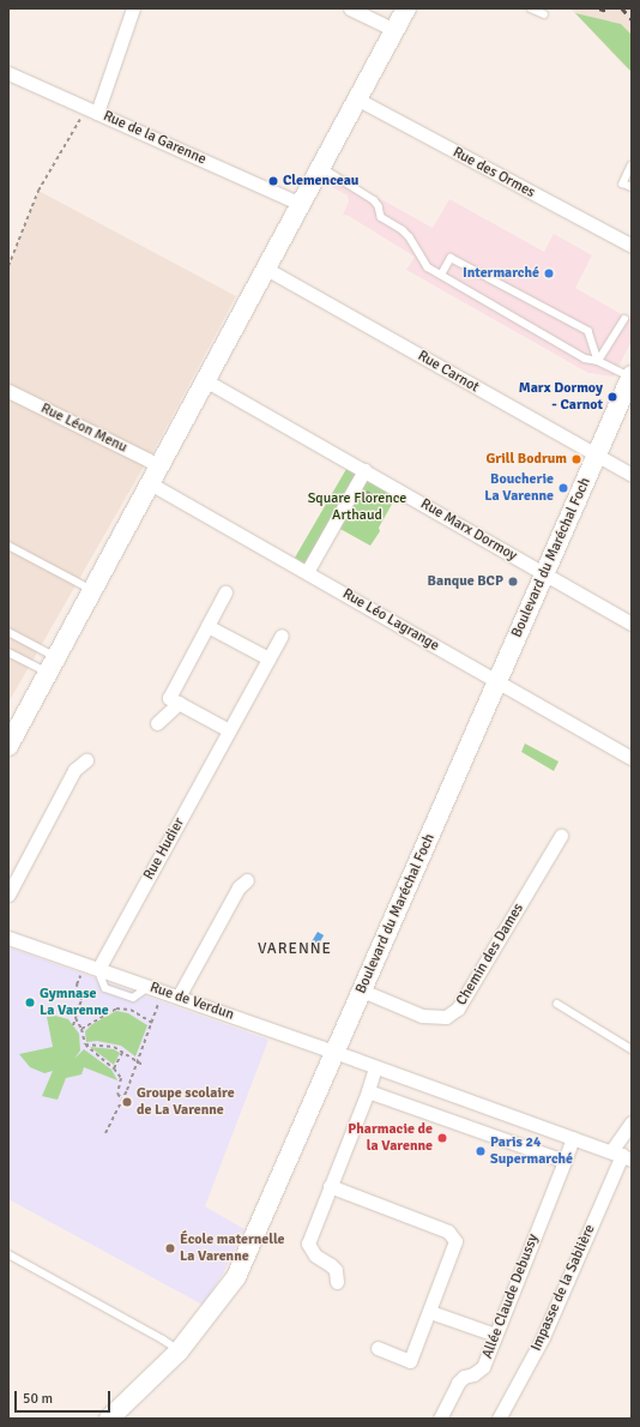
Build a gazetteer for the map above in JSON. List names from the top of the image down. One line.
{"streets":{"main road":["Boulevard du Maréchal Foch"],"street":["Rue de la Garenne","Rue des Ormes","Rue Carnot","Rue Léon Menu","Rue Marx Dormoy","Rue Léo Lagrange","Rue Hudier","Chemin des Dames","Rue de Verdun","Impasse de la Sablière","Allée Claude Debussy"]},"crossings":[["Rue Carnot","Boulevard du Maréchal Foch"],["Rue Léon Menu","Rue Léo Lagrange"],["Rue Marx Dormoy","Boulevard du Maréchal Foch"],["Boulevard du Maréchal Foch","Rue Léo Lagrange"],["Boulevard du Maréchal Foch","Chemin des Dames"],["Boulevard du Maréchal Foch","Rue de Verdun"],["Rue Hudier","Rue de Verdun"],["Rue de Verdun","Impasse de la Sablière"]],"districts":["VARENNE"],"parks":["Square Florence Arthaud"],"places":["Clemenceau","Intermarché","Marx Dormoy - Carnot","Grill Bodrum","Boucherie La Varenne","Banque BCP","Gymnase La Varenne","Groupe scolaire de La Varenne","Pharmacie de la Varenne","Paris 24 Supermarché","École maternelle La Varenne"],"scale_bar":"50 m"}
